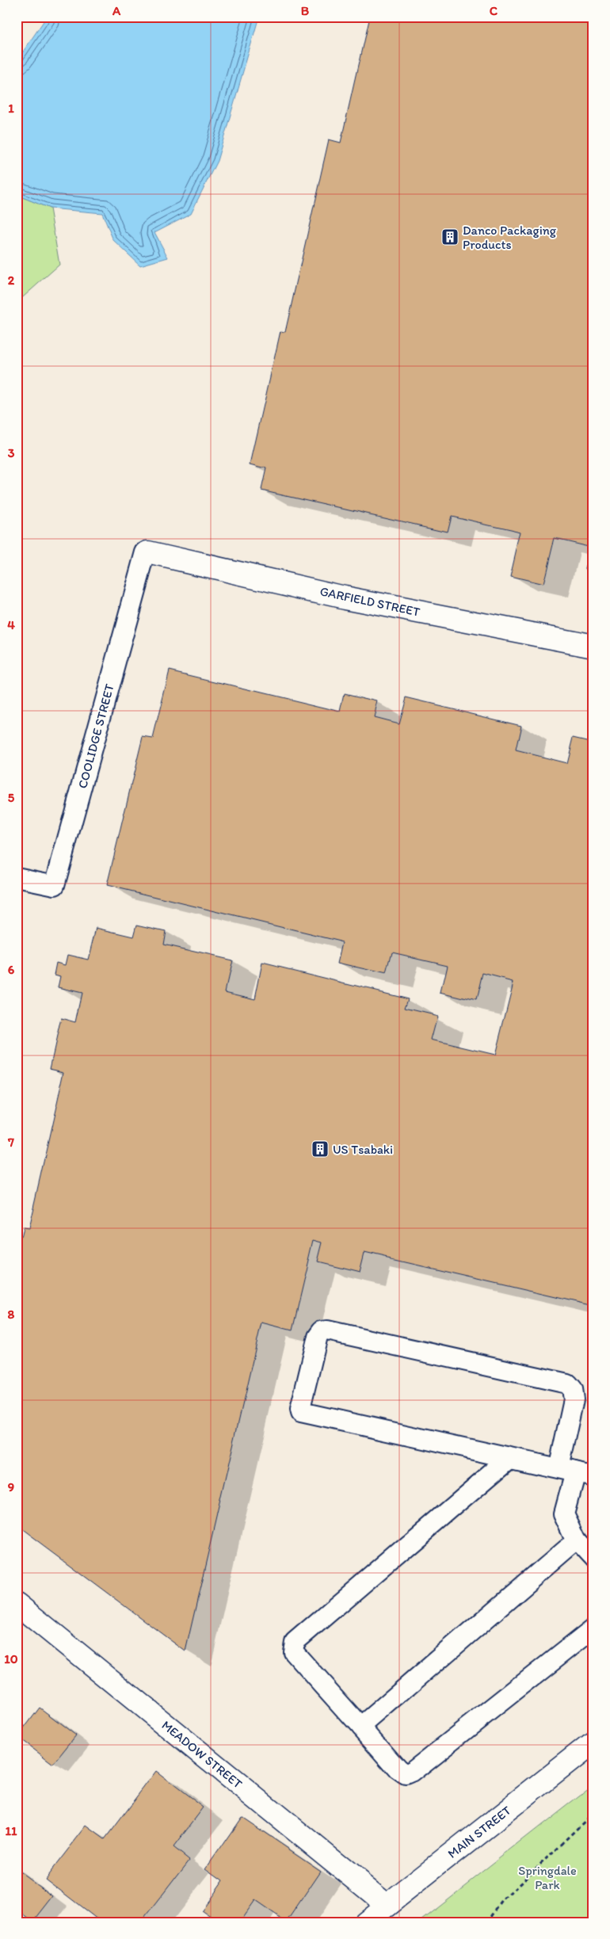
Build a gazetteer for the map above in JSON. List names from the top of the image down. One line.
{"streets":{"street":["GARFIELD STREET","MEADOW STREET","MAIN STREET"],"lane":["COOLIDGE STREET"]},"crossings":[["GARFIELD STREET","COOLIDGE STREET"],["MEADOW STREET","MAIN STREET"]],"parks":["Springdale Park"],"places":{"building":["Danco Packaging Products","US Tsabaki"]},"grid":{"columns":["A","B","C"],"rows":["1","2","3","4","5","6","7","8","9","10","11"]}}
